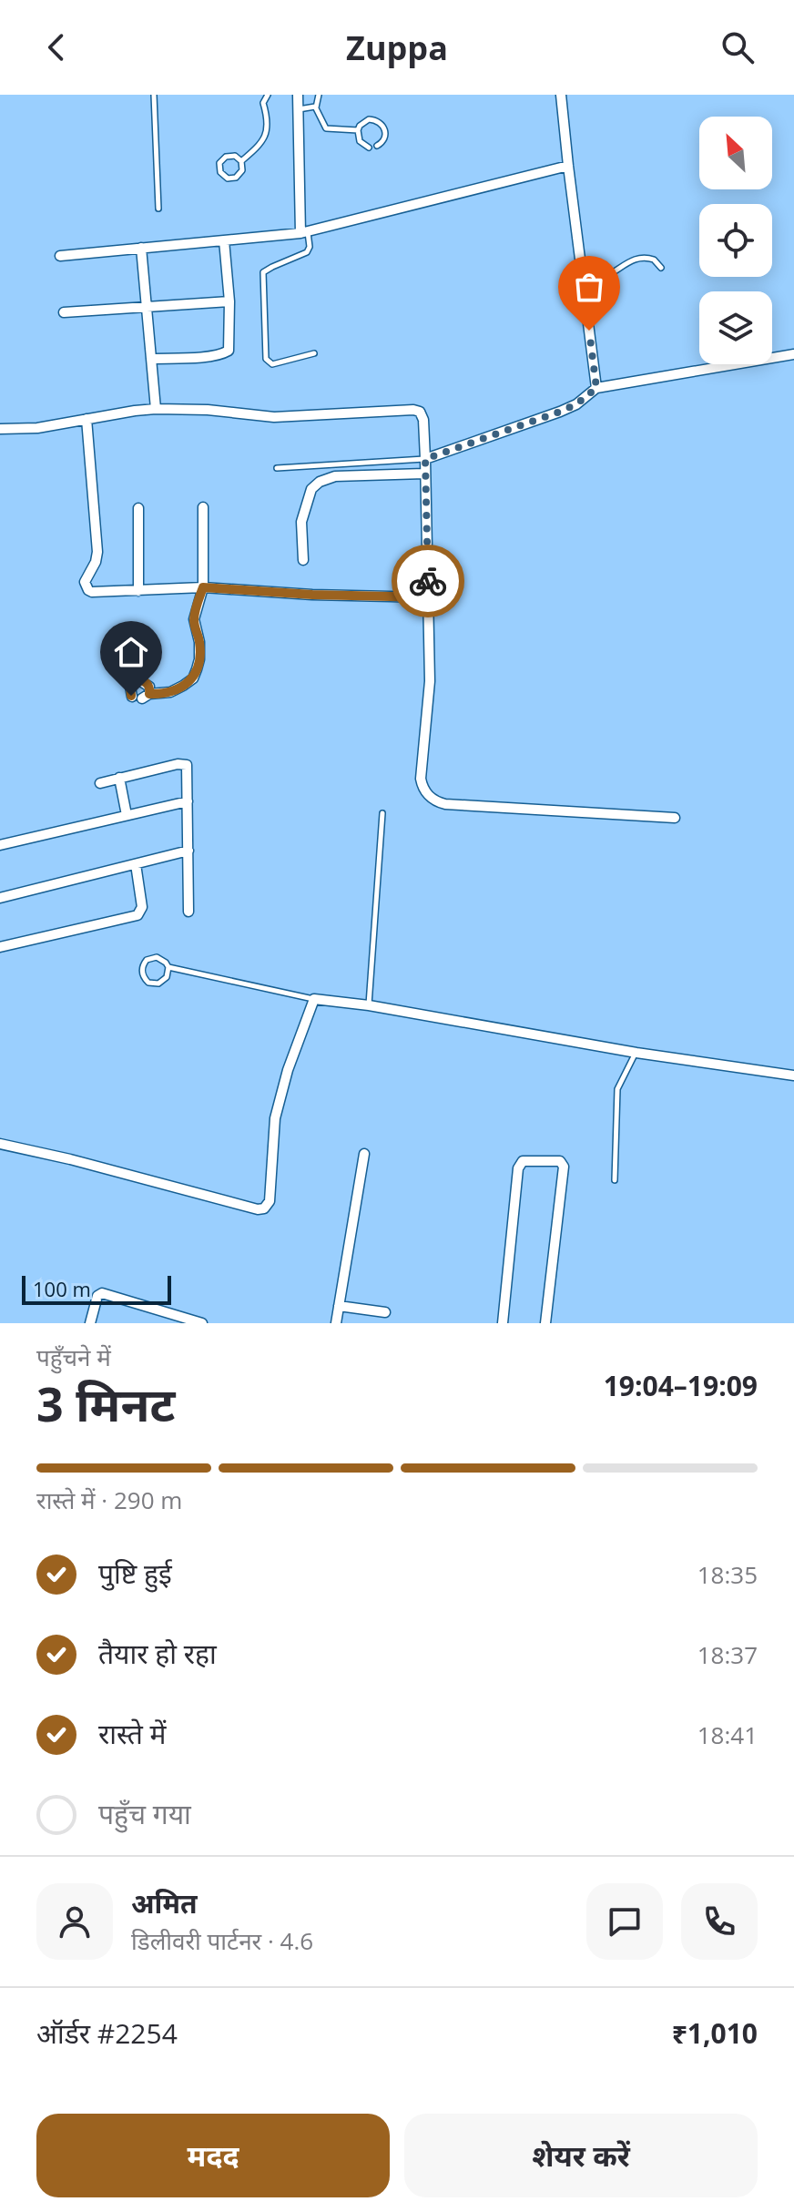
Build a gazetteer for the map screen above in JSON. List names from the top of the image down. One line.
{"scale_bar":"100 m","north":"top left","page":{"header":"Zuppa","scale":"100 m","heading":["3 मिनट","पहुँचने में","19:04–19:09"],"panel":["अमित","डिलीवरी पार्टनर · 4.6","ऑर्डर #2254","₹1,010"],"bar":"रास्ते में · 290 m","list":[["पुष्टि हुई","18:35"],["तैयार हो रहा","18:37"],["रास्ते में","18:41"],"पहुँच गया"],"buttons":["मदद","शेयर करें"]}}
